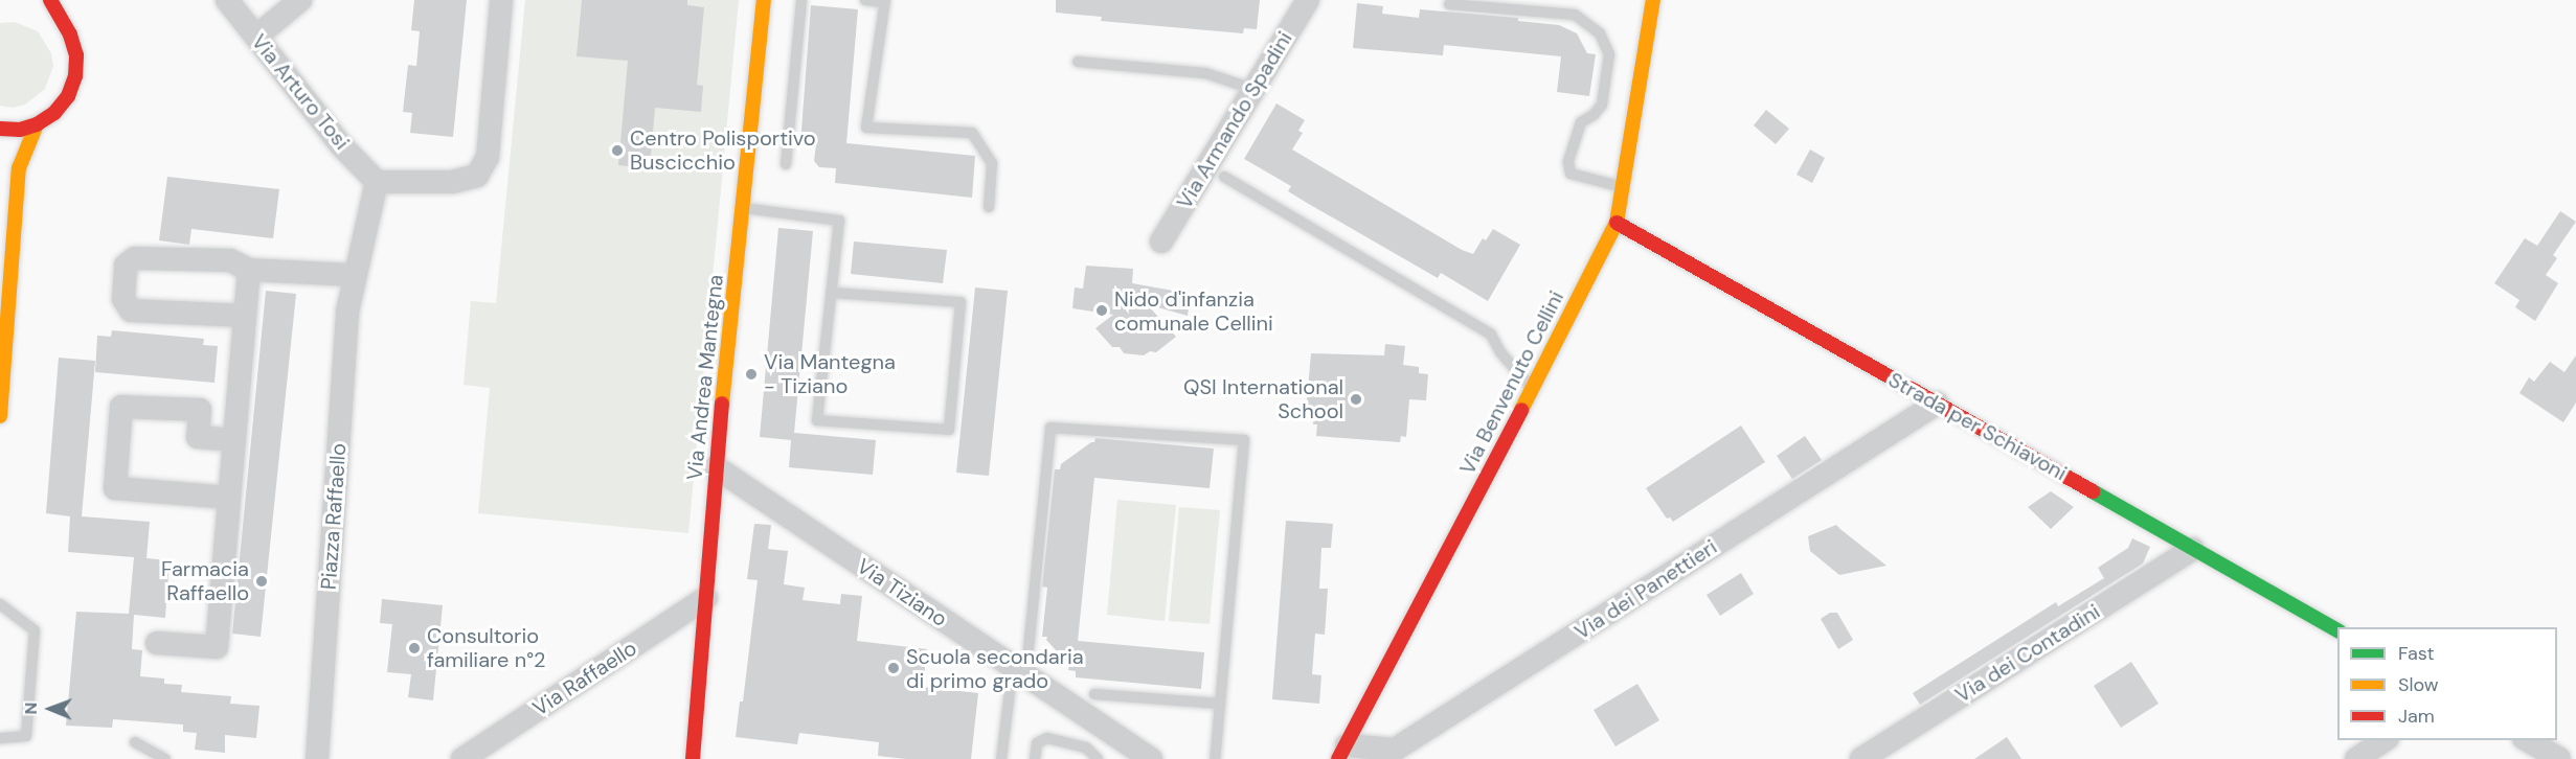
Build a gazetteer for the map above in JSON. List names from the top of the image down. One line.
{"streets":{"street":["Via Arturo Tosi","Via Armando Spadini","Via Andrea Mantegna","Via Benvenuto Cellini","Strada per Schiavoni","Piazza Raffaello","Via dei Panettieri","Via Tiziano","Via dei Contadini","Via Raffaello"]},"crossings":[["Via Arturo Tosi","Piazza Raffaello"],["Via Andrea Mantegna","Via Tiziano"],["Via Andrea Mantegna","Via Raffaello"],["Via Benvenuto Cellini","Strada per Schiavoni"],["Via Benvenuto Cellini","Via dei Panettieri"],["Strada per Schiavoni","Via dei Panettieri"],["Strada per Schiavoni","Via dei Contadini"]],"places":["Centro Polisportivo Buscicchio","Nido d'infanzia comunale Cellini","Via Mantegna - Tiziano","QSI International School","Farmacia Raffaello","Consultorio familiare n°2","Scuola secondaria di primo grado"],"legend":["Fast","Slow","Jam"],"north":"left"}
